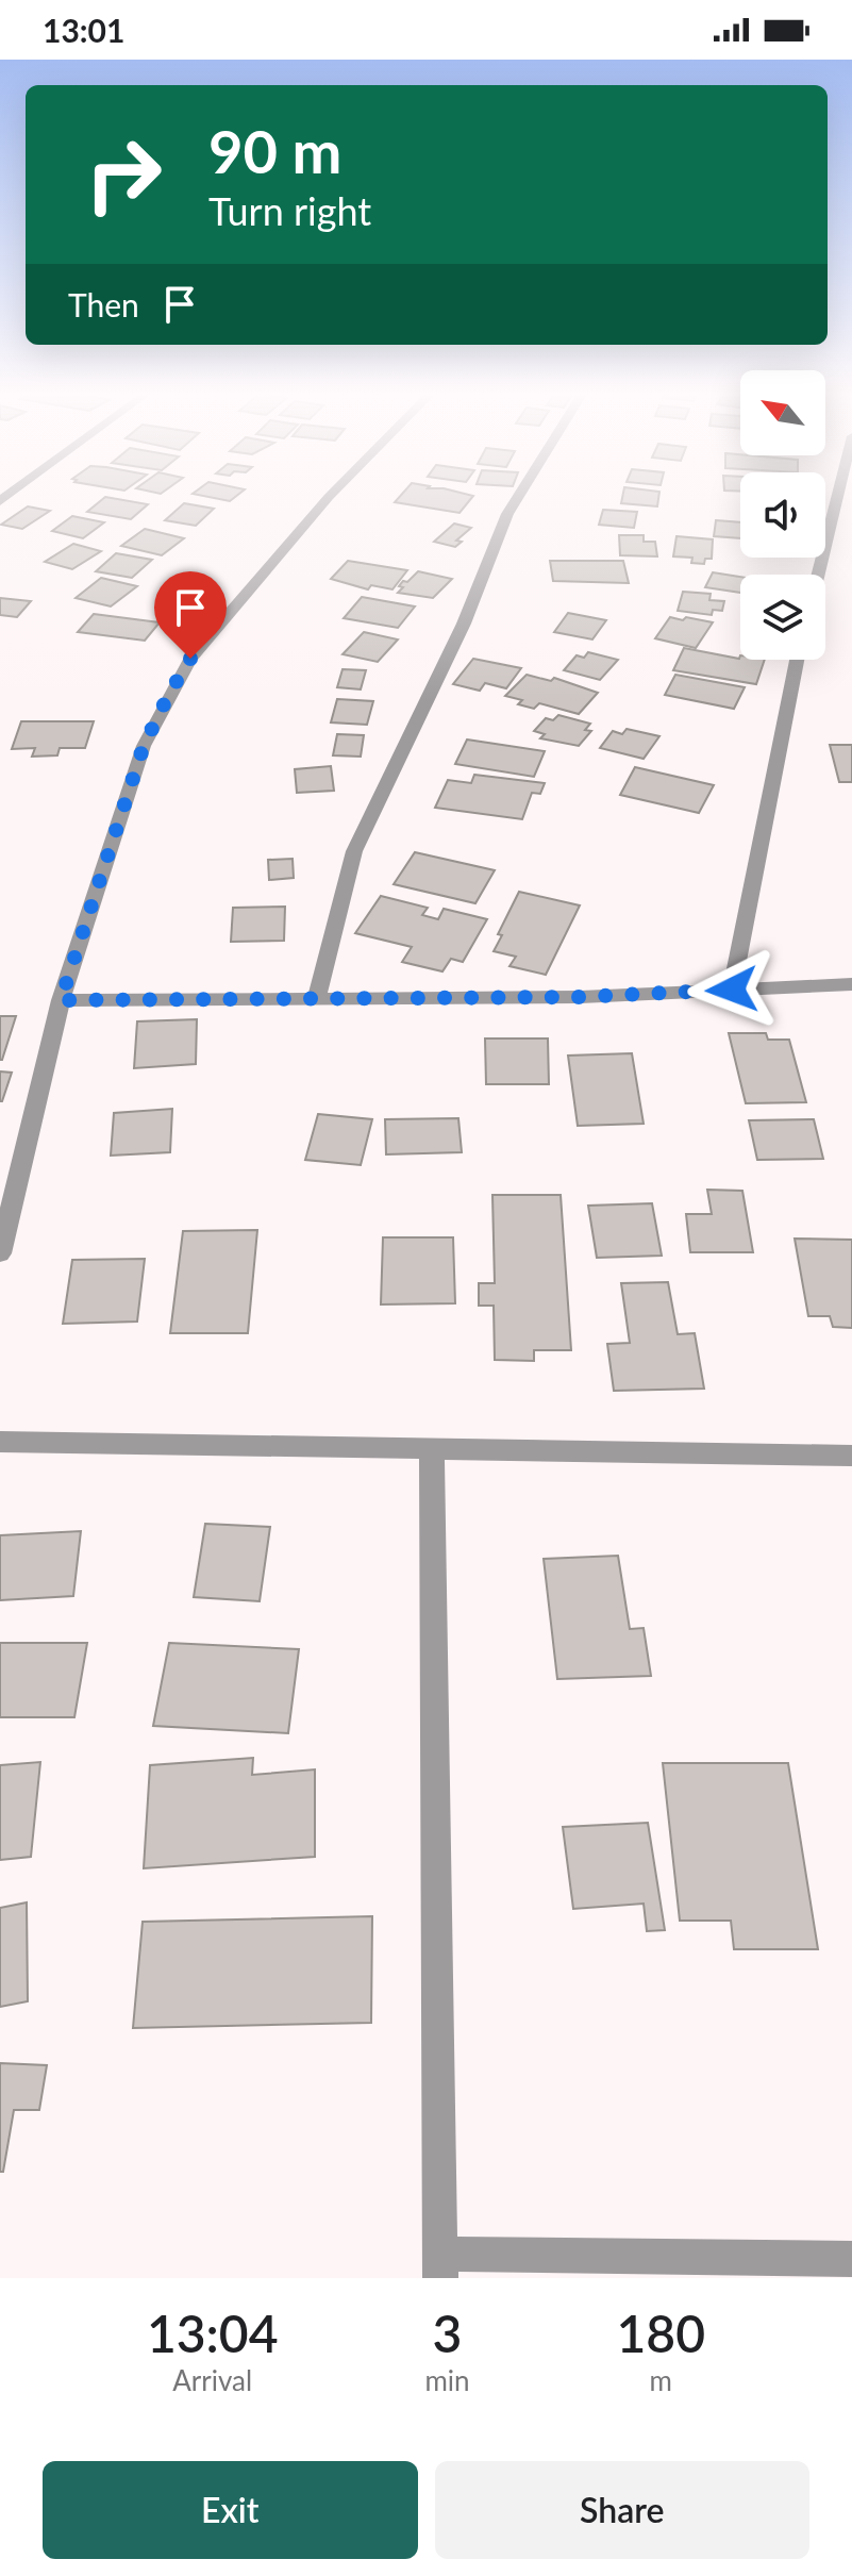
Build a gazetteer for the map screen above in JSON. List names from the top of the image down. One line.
{"north":"top left","page":{"status":"13:01","turn":["90 m","Turn right"],"then":"Then","eta":["13:04","Arrival","3","min","180","m"],"buttons":["Exit","Share"]}}
